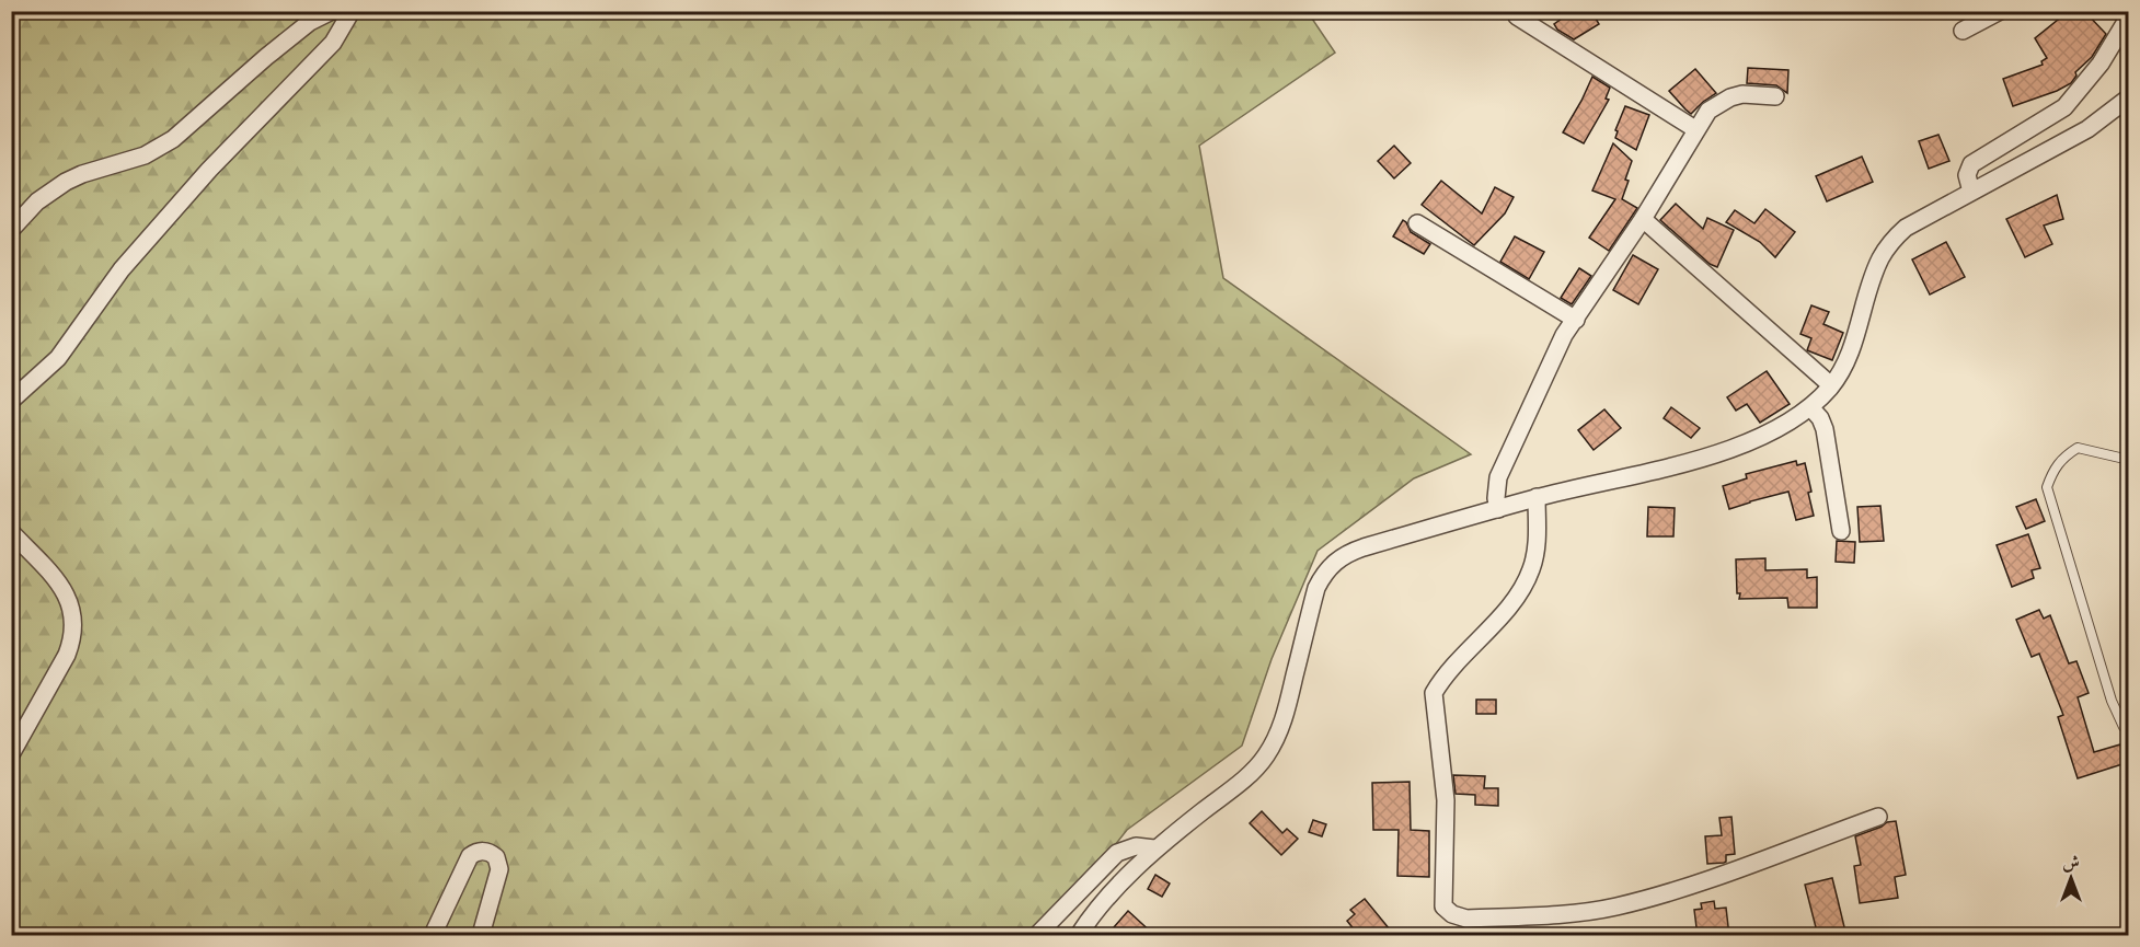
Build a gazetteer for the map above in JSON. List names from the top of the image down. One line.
{"north":"top"}
